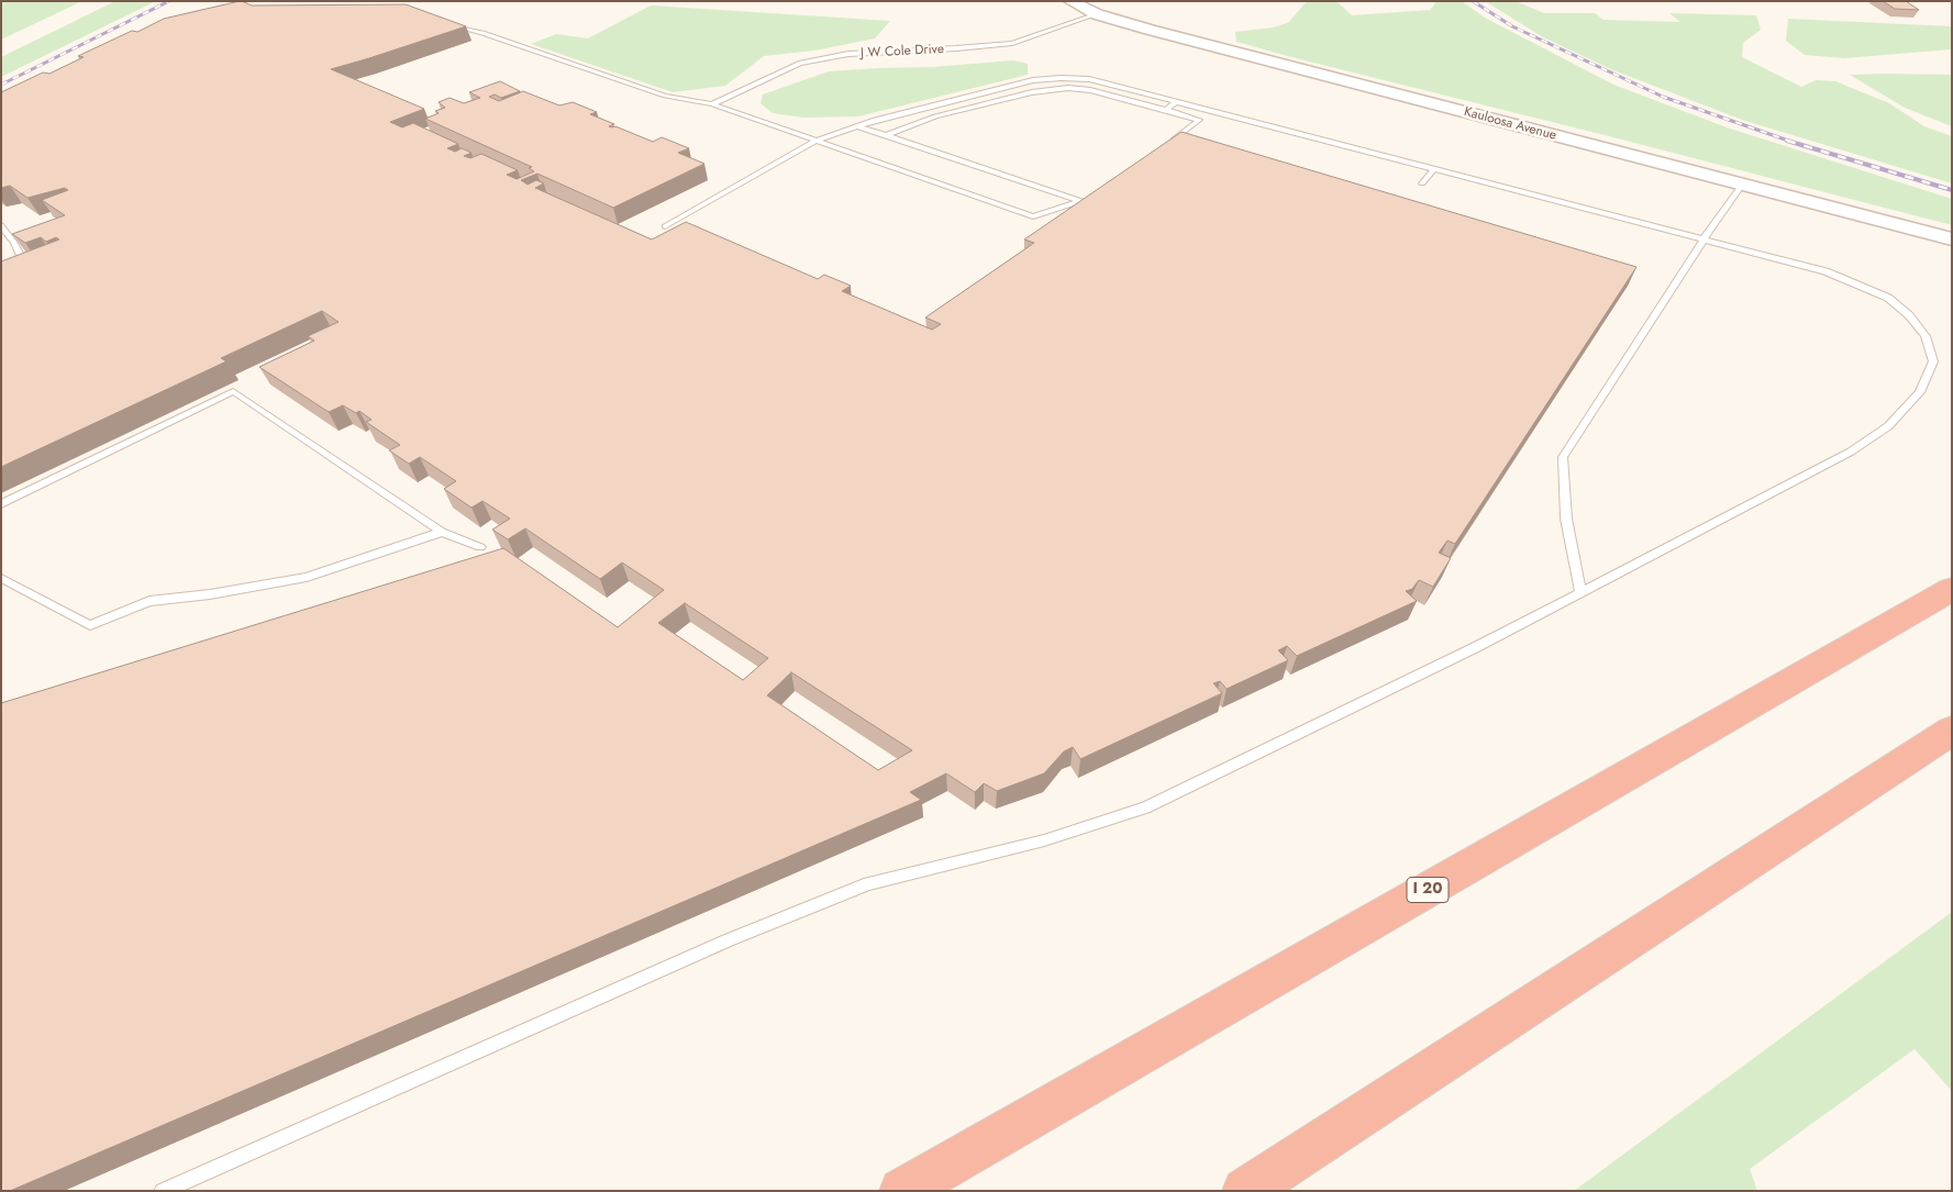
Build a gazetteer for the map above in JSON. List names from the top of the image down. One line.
{"streets":{"highway":["I 20"],"street":["Kauloosa Avenue"],"lane":["J W Cole Drive"]},"crossings":[["J W Cole Drive","Kauloosa Avenue"]]}
